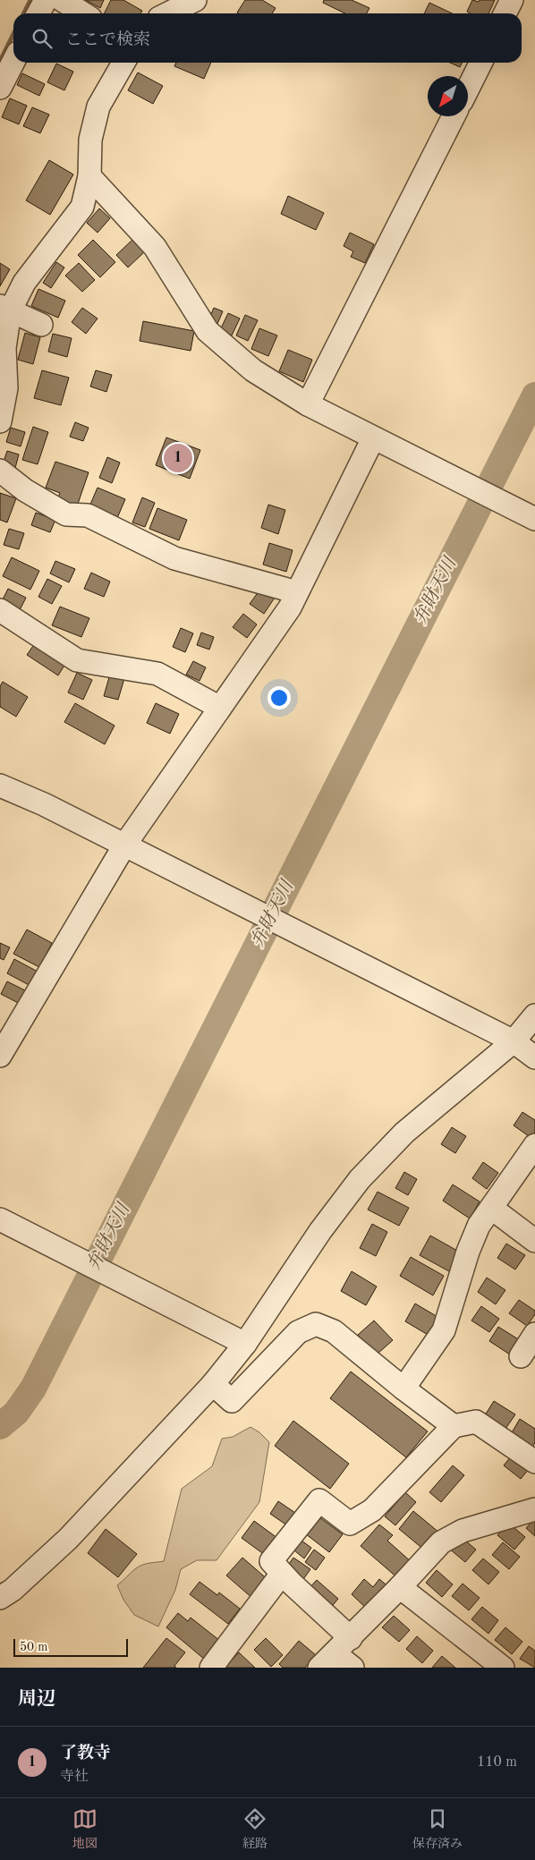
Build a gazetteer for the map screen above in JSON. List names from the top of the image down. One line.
{"water":["弁財天川"],"scale_bar":"50 m","north":"bottom left","page":{"search":"ここで検索","pins":"1","scale":"50 m","heading":"周辺","list":[{"mark":"1","name":"了教寺","note":"寺社","value":"110 m"}],"nav":["地図","経路","保存済み"]}}
